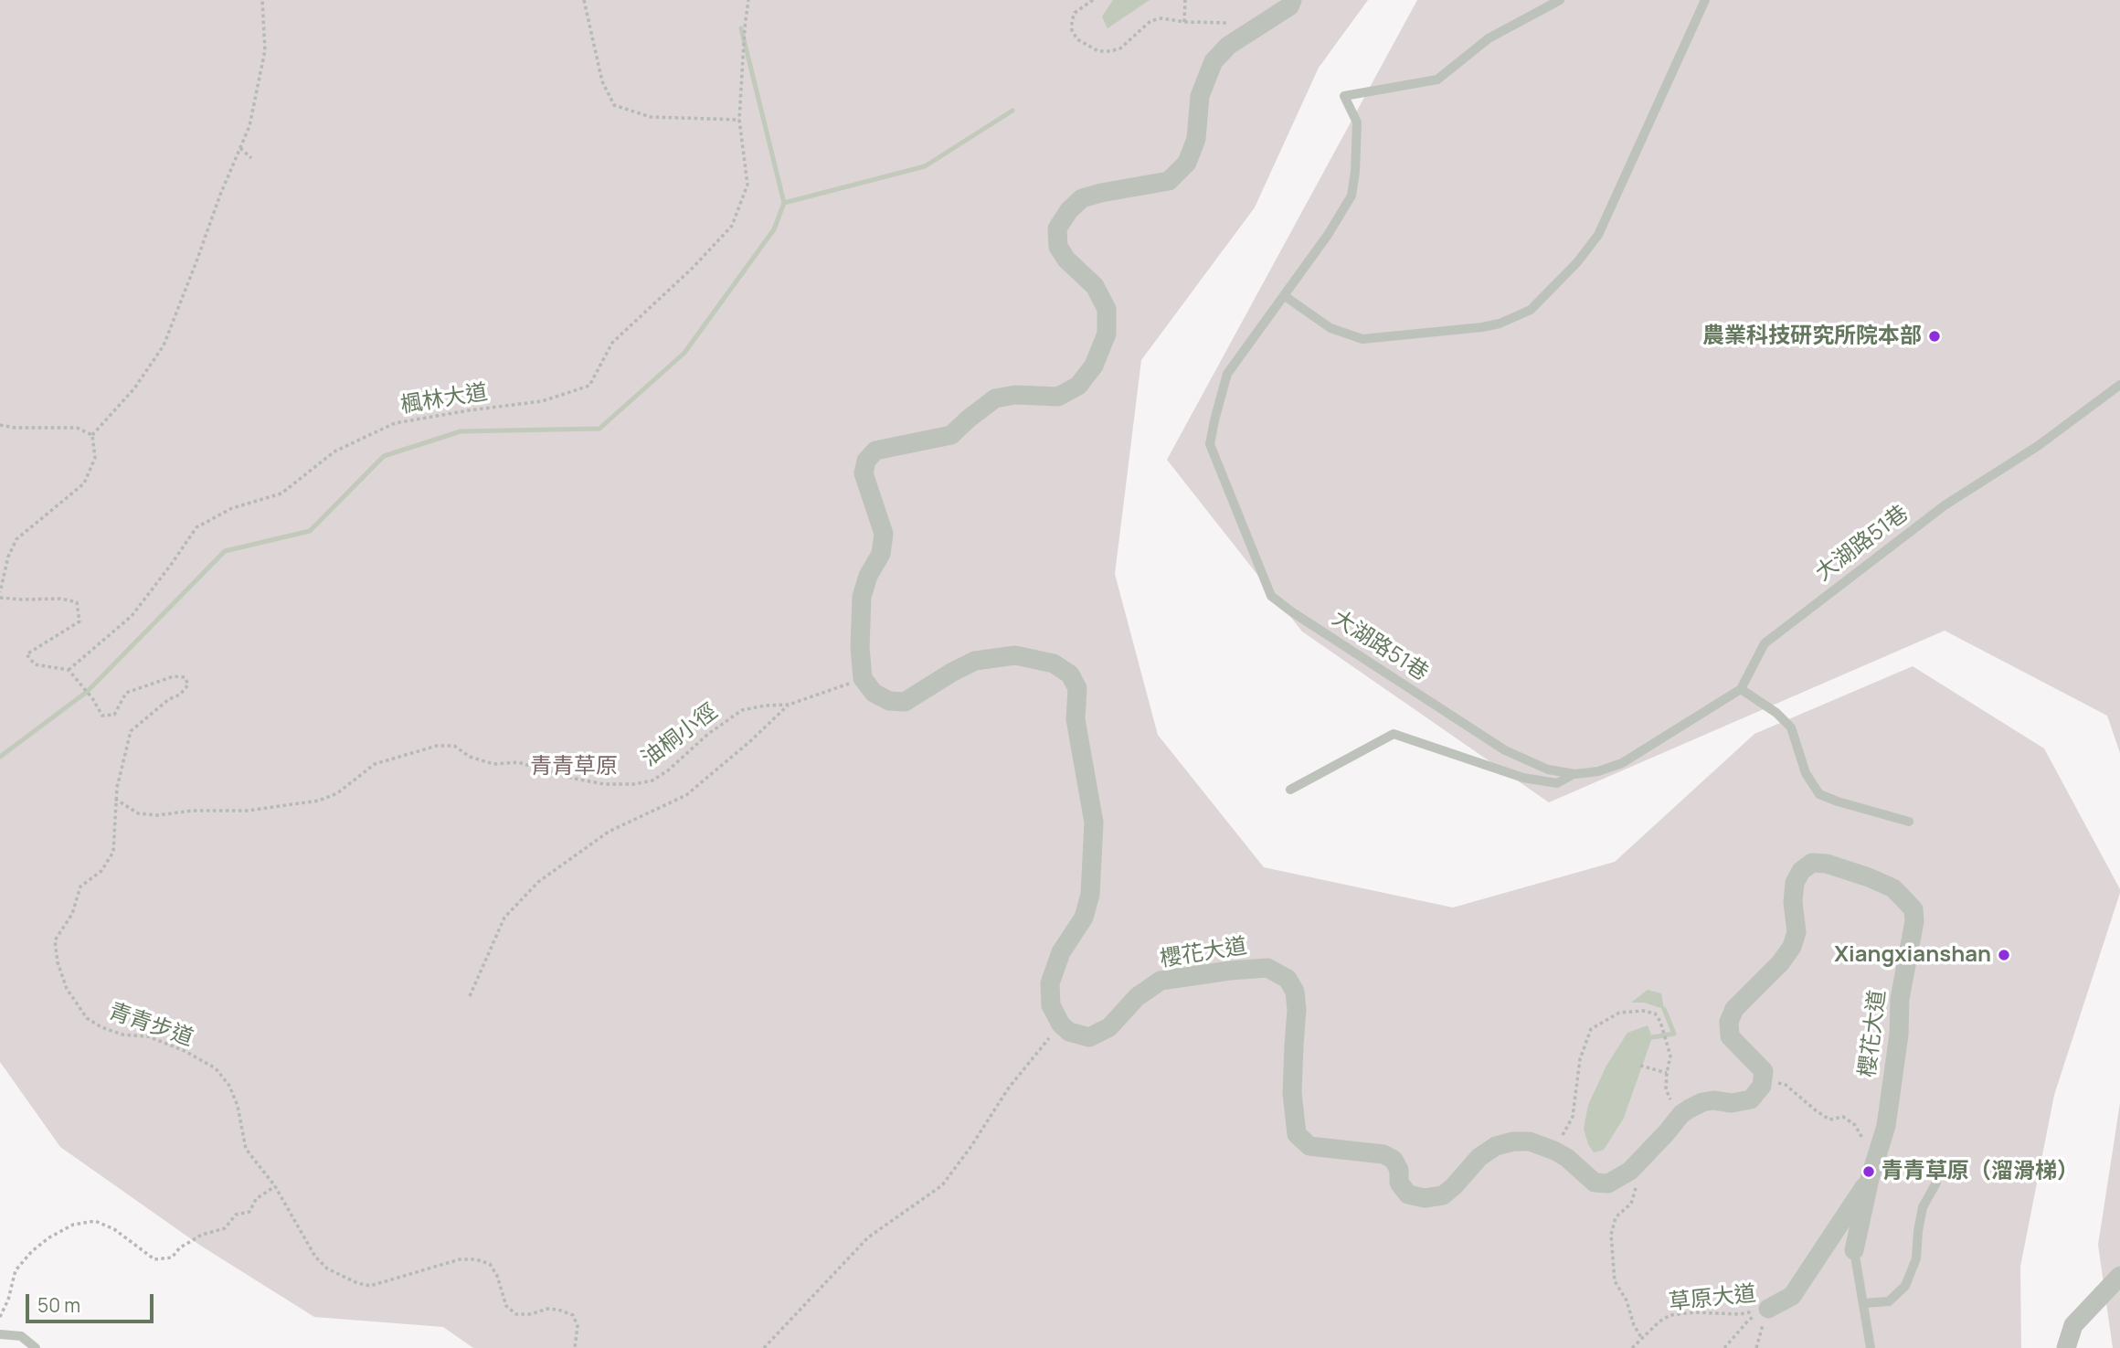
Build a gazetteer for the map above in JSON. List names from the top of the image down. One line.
{"streets":{"street":["櫻花大道"],"lane":["大湖路51巷"],"path":["楓林大道","油桐小徑","青青步道","草原大道"]},"crossings":[["楓林大道","青青步道"],["油桐小徑","青青步道"]],"parks":["青青草原"],"places":["農業科技研究所院本部","Xiangxianshan","青青草原（溜滑梯）"],"scale_bar":"50 m"}
